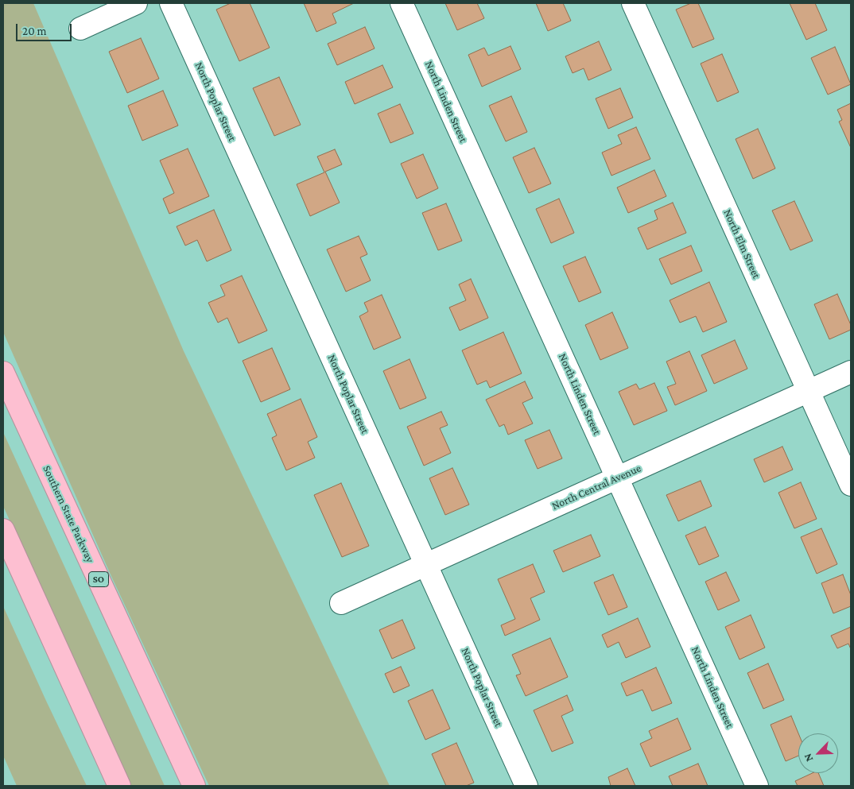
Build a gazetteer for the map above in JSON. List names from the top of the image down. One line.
{"streets":{"highway":["Southern State Parkway","SO"],"street":["North Poplar Street","North Linden Street","North Elm Street","North Central Avenue"]},"crossings":[["North Poplar Street","North Central Avenue"],["North Linden Street","North Central Avenue"],["North Elm Street","North Central Avenue"]],"scale_bar":"20 m","north":"bottom left"}
